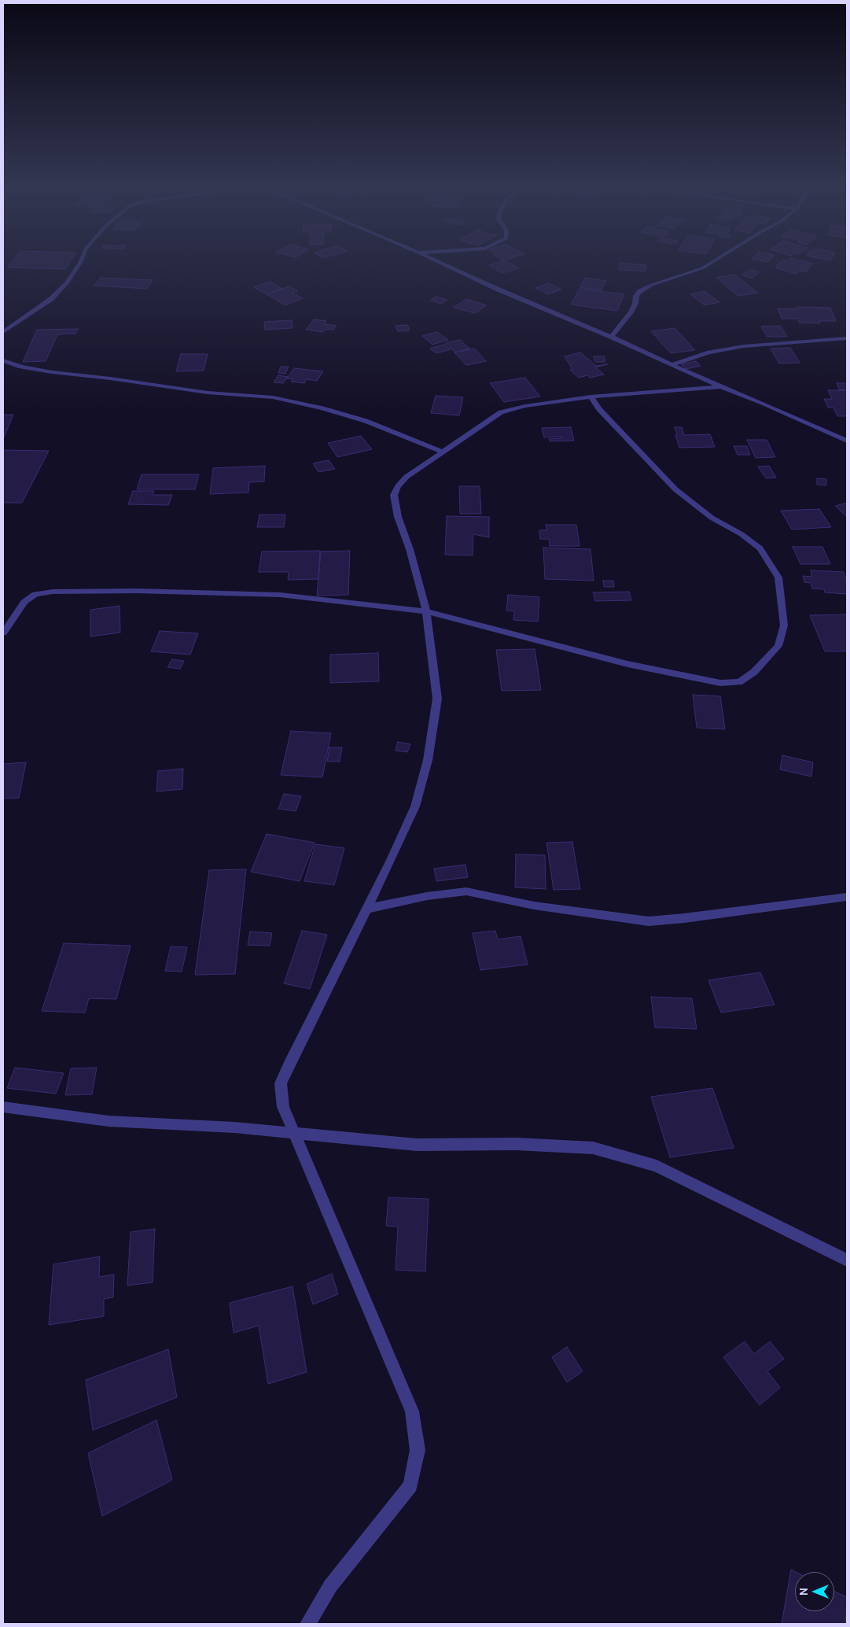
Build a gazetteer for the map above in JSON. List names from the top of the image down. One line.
{"north":"left"}
